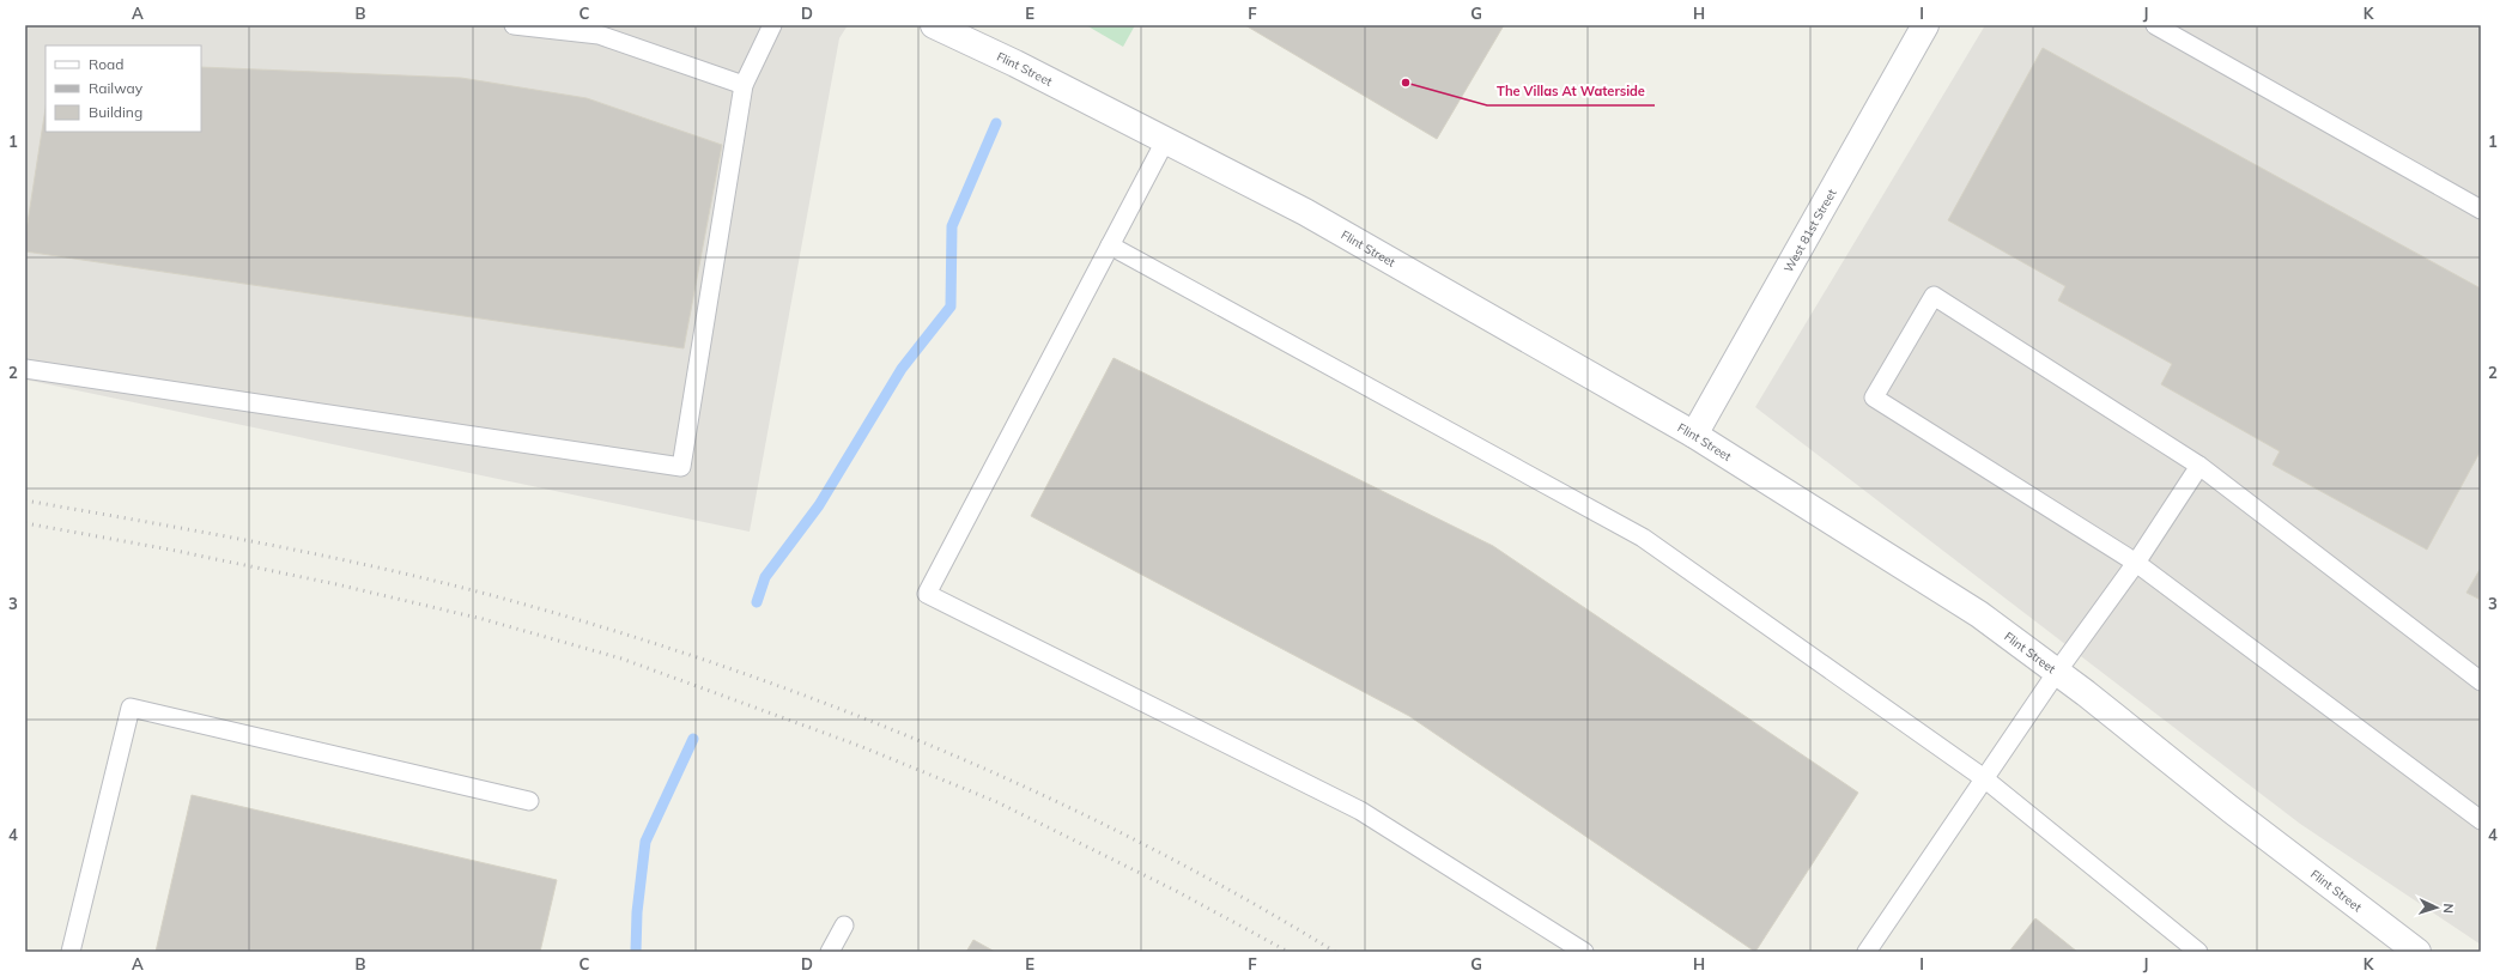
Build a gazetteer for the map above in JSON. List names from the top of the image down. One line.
{"streets":{"street":["Flint Street","West 81st Street"]},"crossings":[["Flint Street","West 81st Street"]],"places":["The Villas At Waterside"],"legend":["Road","Railway","Building"],"north":"right","grid":{"columns":["A","B","C","D","E","F","G","H","I","J","K"],"rows":["1","2","3","4"]}}
